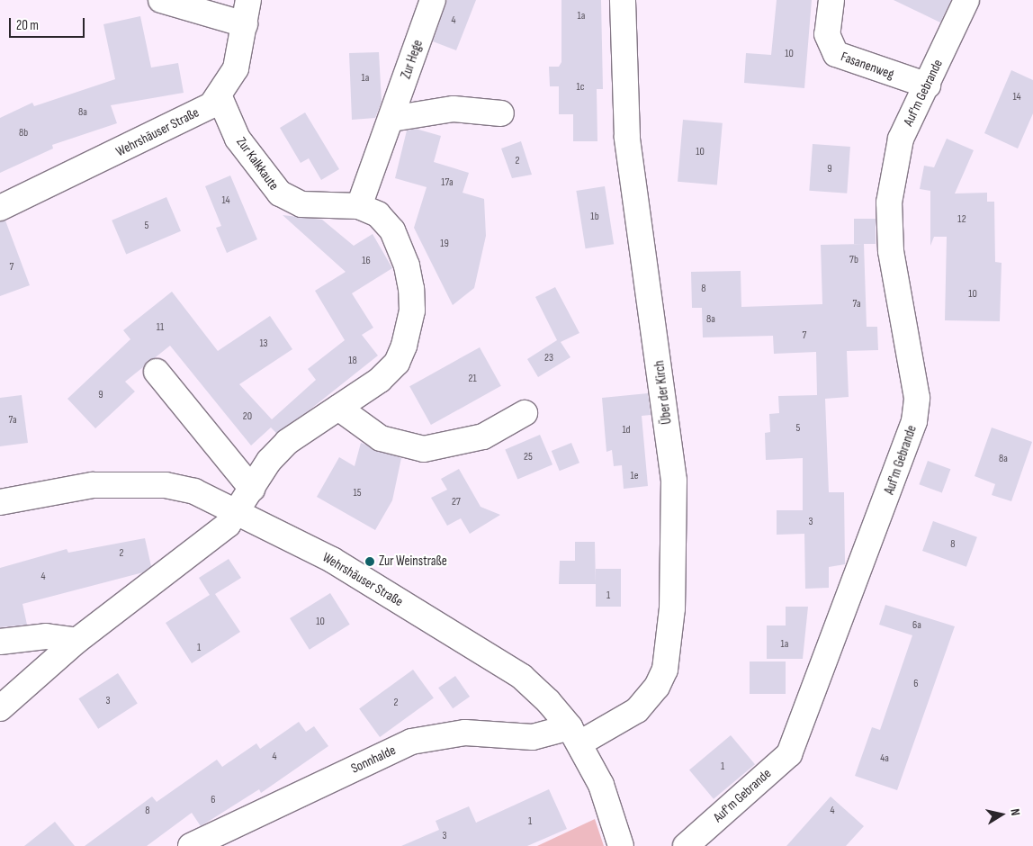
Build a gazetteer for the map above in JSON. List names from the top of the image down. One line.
{"streets":{"street":["Zur Hege","Fasanenweg","Auf'm Gebrande","Wehrshäuser Straße","Zur Kalkkaute","Über der Kirch","Sonnhalde"]},"crossings":[["Zur Hege","Zur Kalkkaute"],["Fasanenweg","Auf'm Gebrande"],["Wehrshäuser Straße","Zur Kalkkaute"],["Wehrshäuser Straße","Über der Kirch"],["Wehrshäuser Straße","Sonnhalde"],["Über der Kirch","Sonnhalde"]],"places":["Zur Weinstraße"],"house_numbers":["1a","4","10","1a","1c","14","8a","8b","10","2","9","17a","14","1b","12","5","19","7b","16","7","8","10","7a","8a","11","7","13","23","18","21","9","20","7a","5","1d","25","8a","1e","15","27","3","8","2","4","1","10","6a","1a","1","6","3","2","4","4a","1","6","8","4","1","3"],"scale_bar":"20 m","north":"right"}
